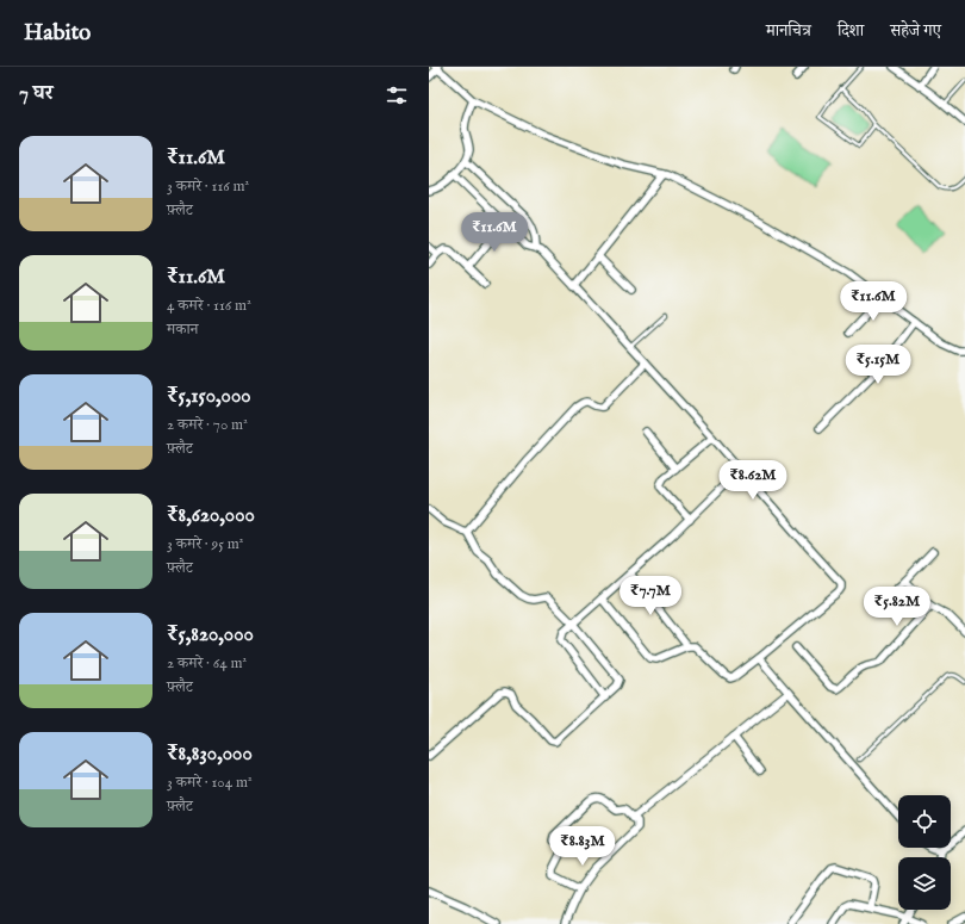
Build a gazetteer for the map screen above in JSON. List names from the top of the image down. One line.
{"page":{"header":"Habito","nav":["मानचित्र","दिशा","सहेजे गए"],"heading":"7 घर","list":[{"name":"₹11.6M","note":"3 कमरे · 116 m² · फ़्लैट"},{"name":"₹11.6M","note":"4 कमरे · 116 m² · मकान"},{"name":"₹5,150,000","note":"2 कमरे · 70 m² · फ़्लैट"},{"name":"₹8,620,000","note":"3 कमरे · 95 m² · फ़्लैट"},{"name":"₹5,820,000","note":"2 कमरे · 64 m² · फ़्लैट"},{"name":"₹8,830,000","note":"3 कमरे · 104 m² · फ़्लैट"}],"price":["₹11.6M","₹11.6M","₹5.15M","₹8.62M","₹7.7M","₹5.82M","₹8.83M"]}}
